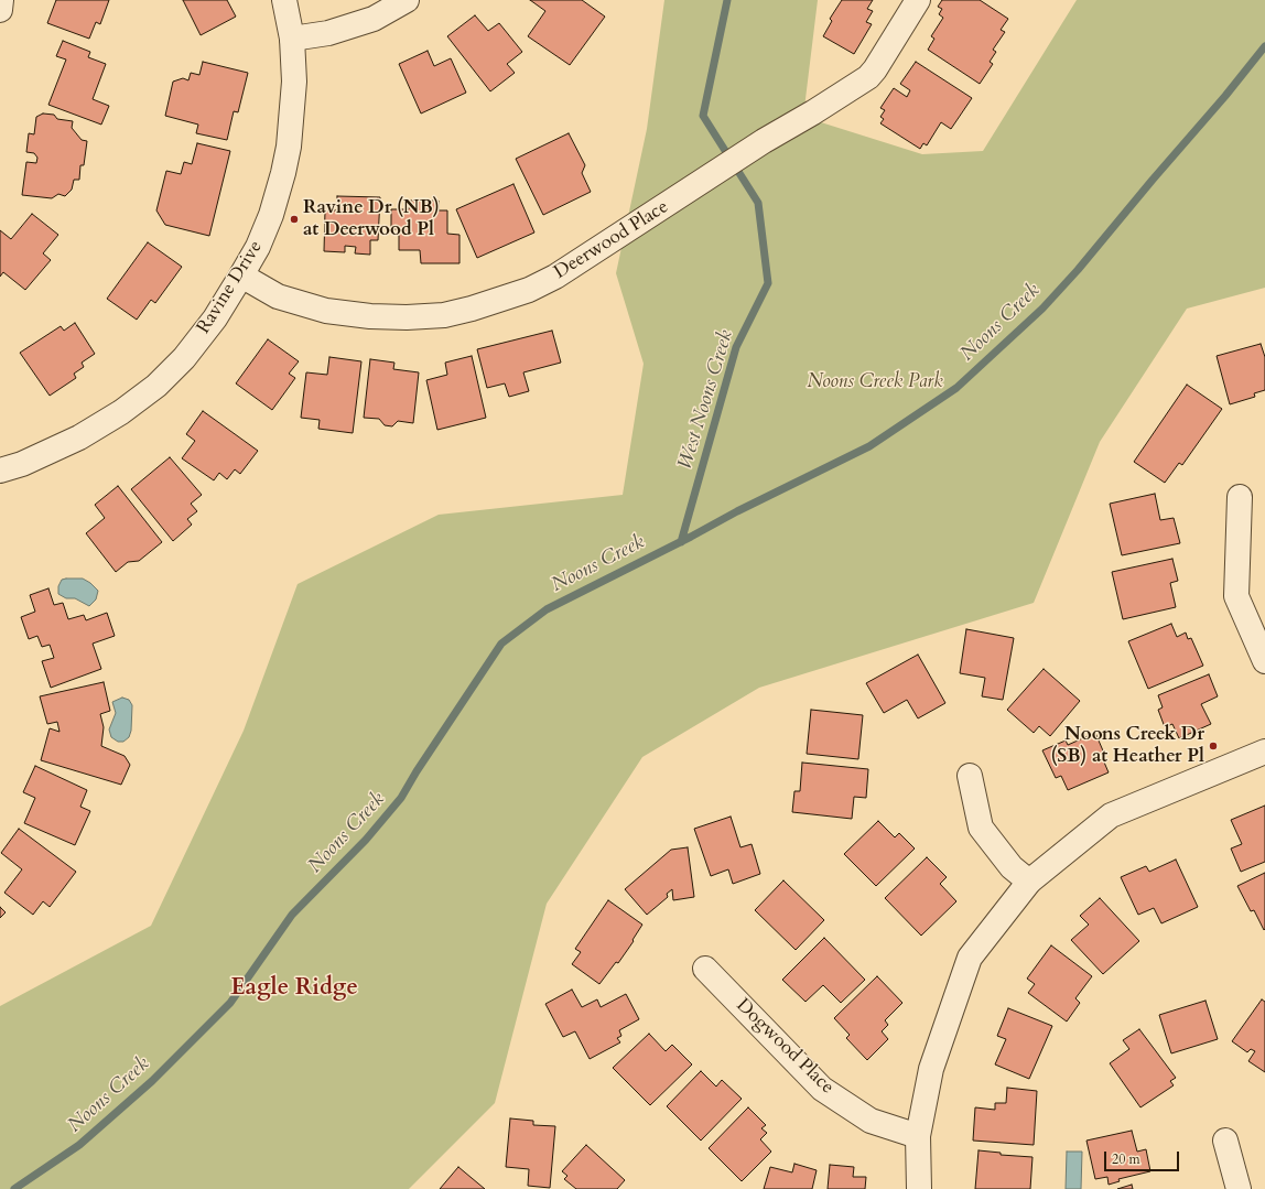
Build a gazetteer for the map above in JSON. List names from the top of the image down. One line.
{"streets":{"street":["Deerwood Place","Ravine Drive","Dogwood Place"]},"crossings":[["Deerwood Place","Ravine Drive"]],"districts":["Eagle Ridge"],"water":["Noons Creek","West Noons Creek"],"parks":["Noons Creek Park"],"places":["Ravine Dr (NB) at Deerwood Pl","Noons Creek Dr (SB) at Heather Pl"],"scale_bar":"20 m"}
